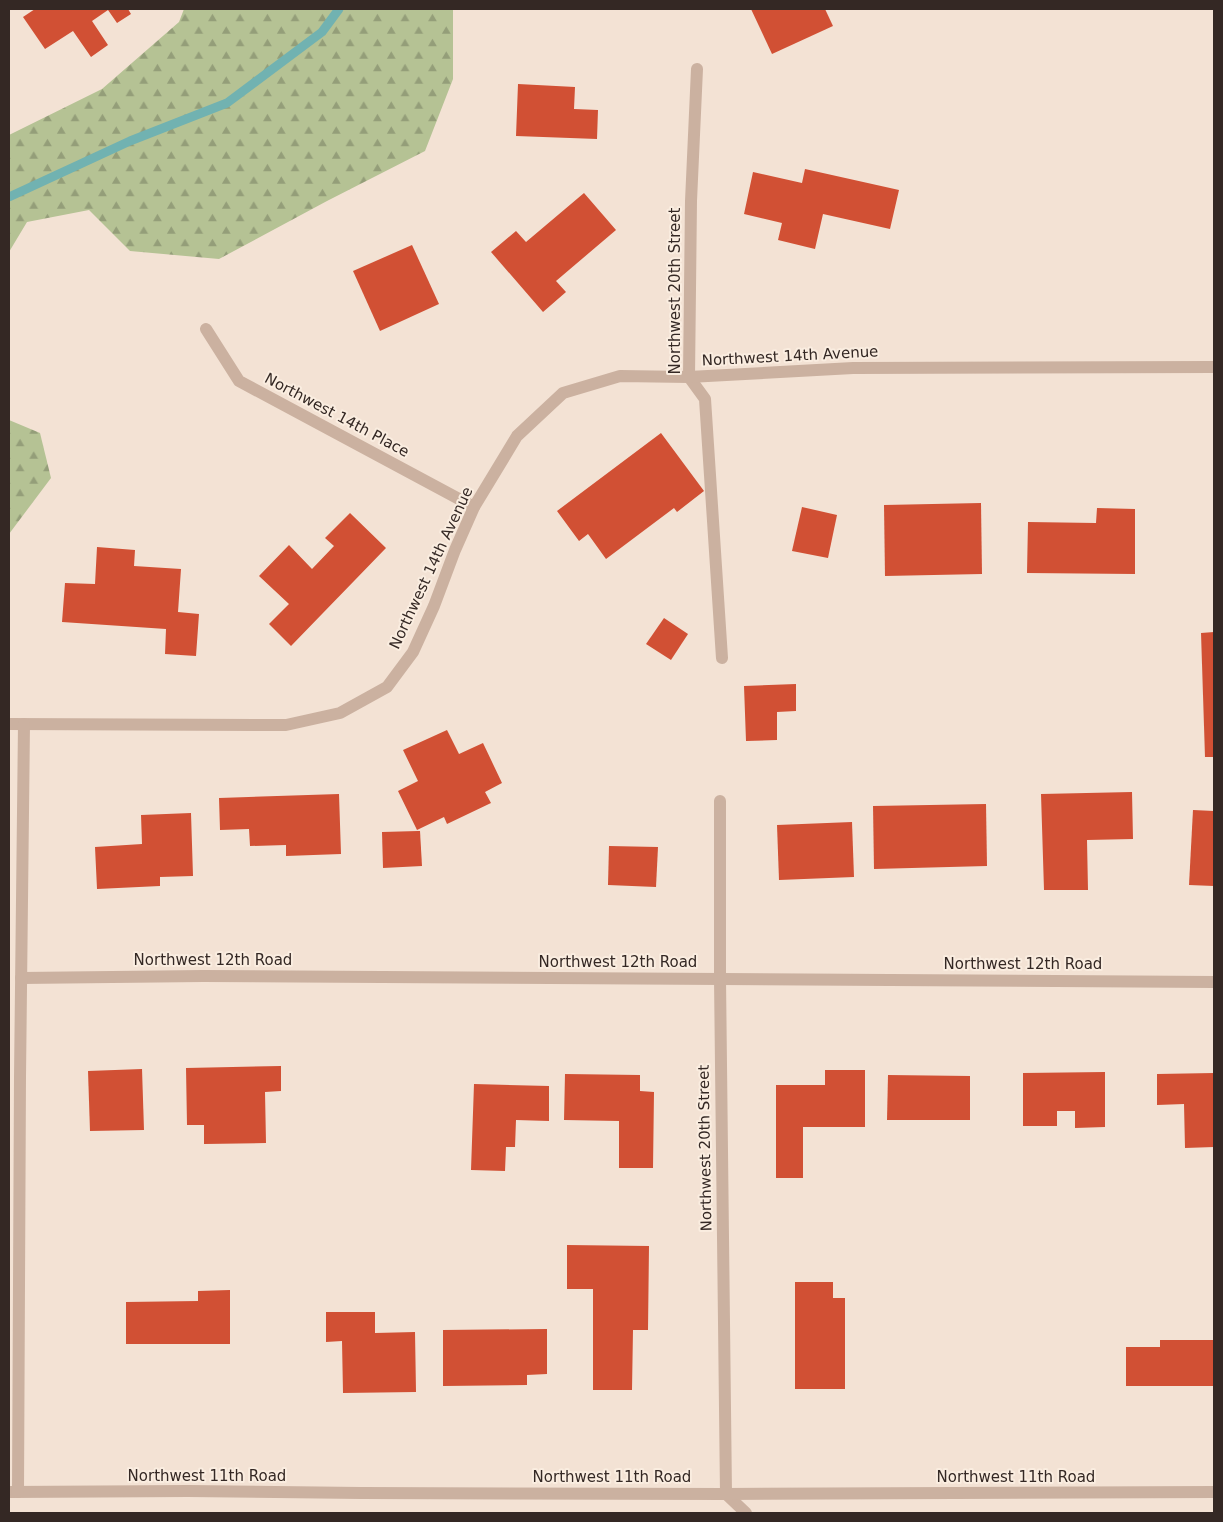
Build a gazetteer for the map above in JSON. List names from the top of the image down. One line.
{"streets":{"street":["Northwest 20th Street","Northwest 14th Avenue","Northwest 14th Place","Northwest 12th Road","Northwest 11th Road"]},"crossings":[["Northwest 20th Street","Northwest 14th Avenue"],["Northwest 20th Street","Northwest 12th Road"],["Northwest 20th Street","Northwest 11th Road"],["Northwest 14th Avenue","Northwest 14th Place"]]}
